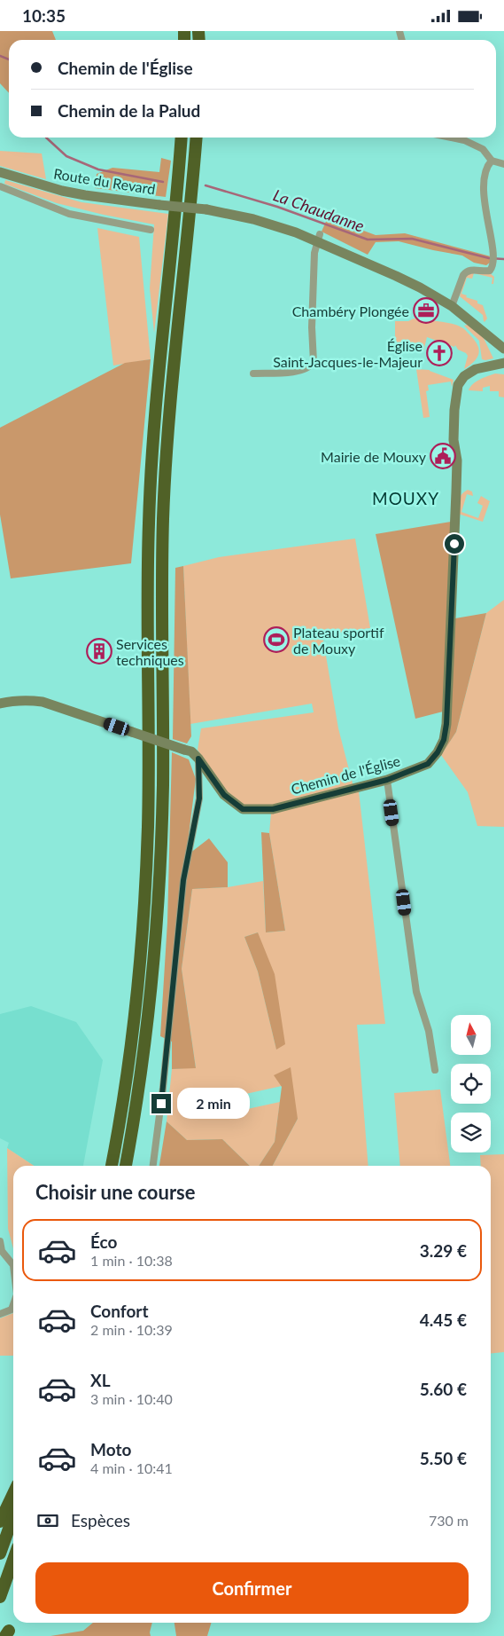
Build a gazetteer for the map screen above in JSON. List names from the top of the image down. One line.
{"streets":{"street":["Route du Revard","Chemin de l'Église"]},"districts":["MOUXY"],"water":["La Chaudanne"],"places":{"office":["Chambéry Plongée"],"church":["Église Saint-Jacques-le-Majeur"],"public building":["Mairie de Mouxy"],"sports":["Plateau sportif de Mouxy"],"building":["Services techniques"]},"north":"top","page":{"status":"10:35","banner":["Chemin de l'Église","Chemin de la Palud"],"bubble":"2 min","heading":"Choisir une course","list":[{"name":"Éco","note":"1 min · 10:38","value":"3.29 €"},{"name":"Confort","note":"2 min · 10:39","value":"4.45 €"},{"name":"XL","note":"3 min · 10:40","value":"5.60 €"},{"name":"Moto","note":"4 min · 10:41","value":"5.50 €"}],"pay":["Espèces","730 m"],"buttons":"Confirmer"}}
